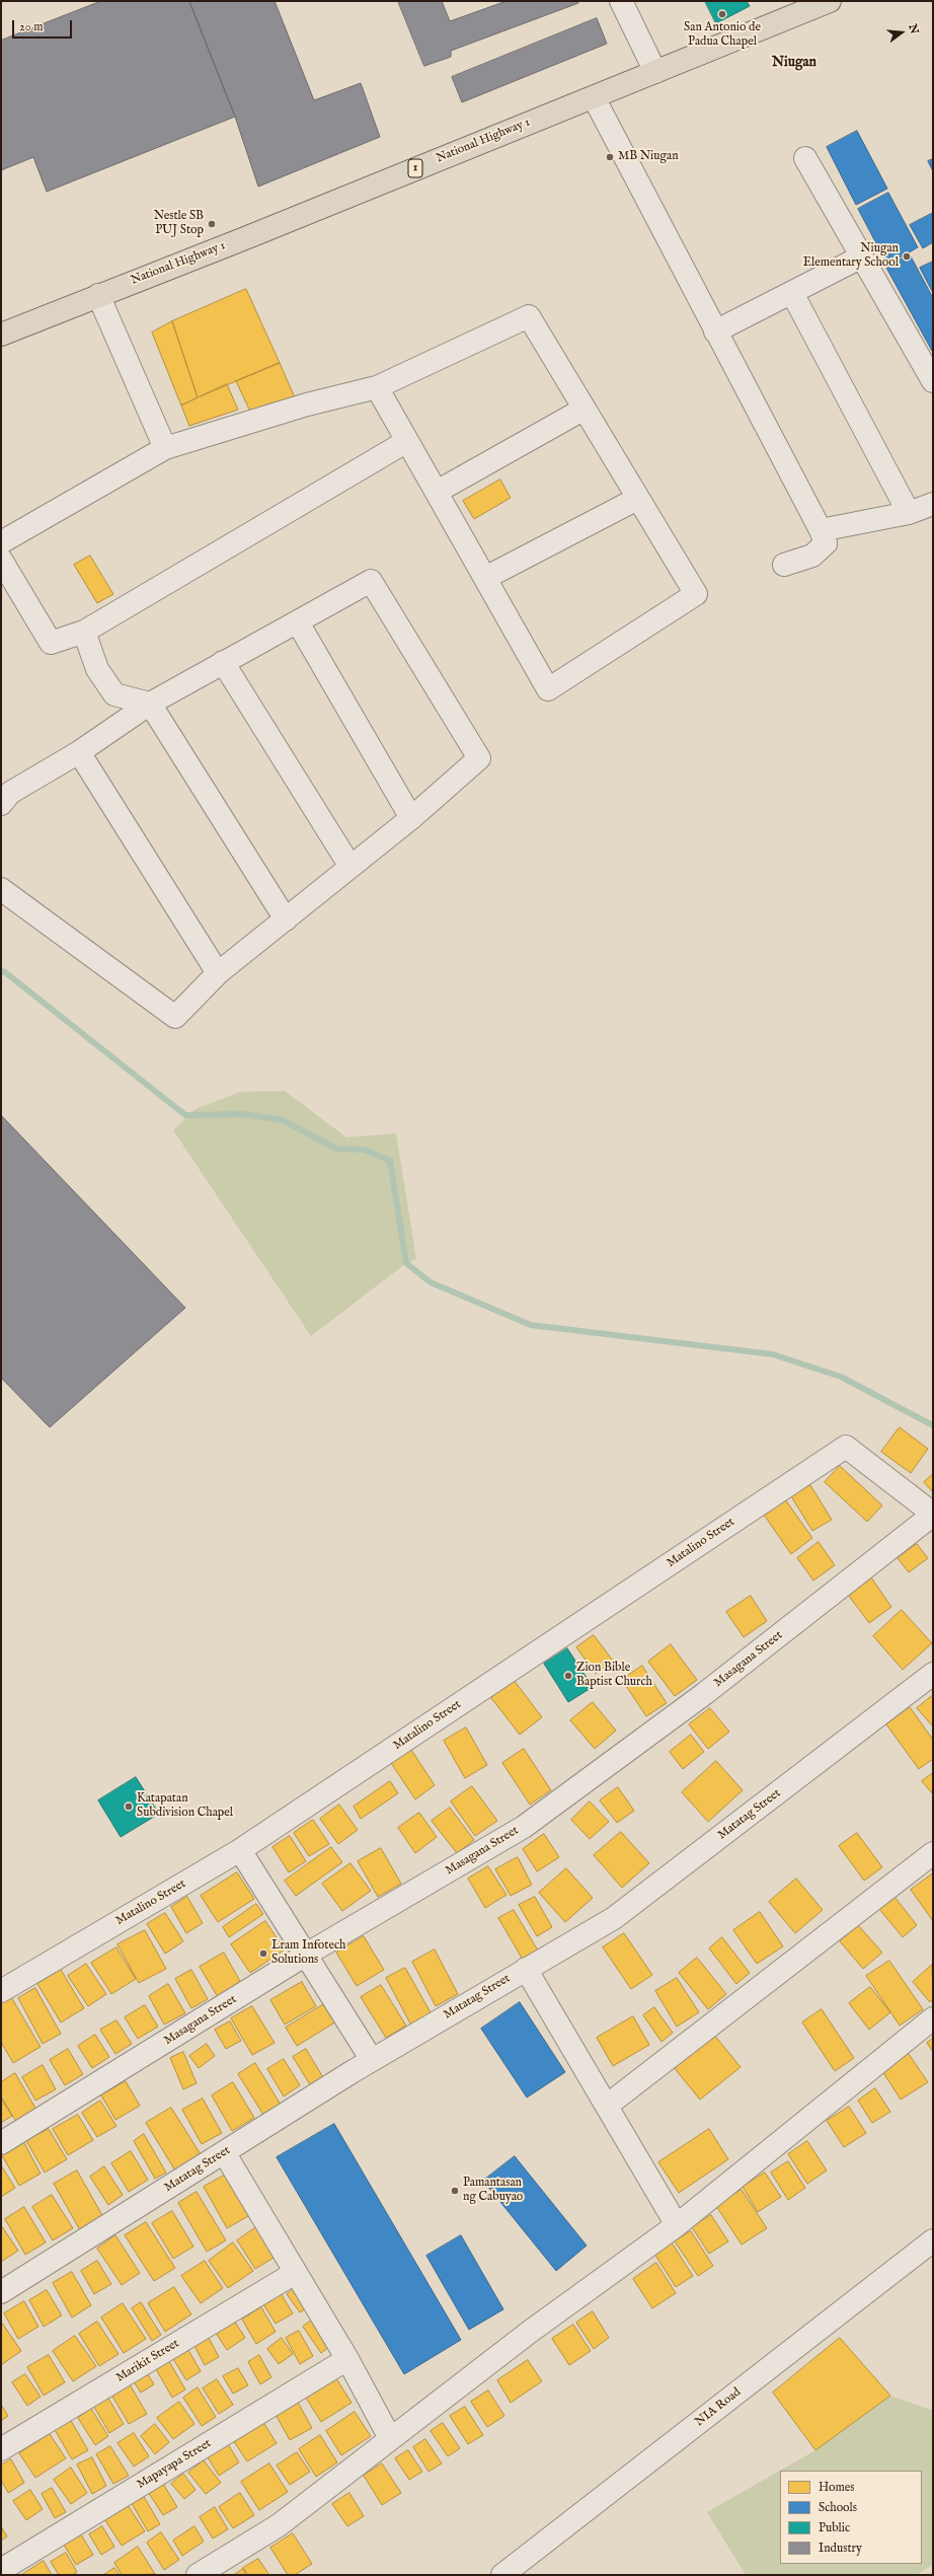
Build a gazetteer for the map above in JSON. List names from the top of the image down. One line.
{"streets":{"highway":["National Highway 1","1"],"street":["Matalino Street","Masagana Street","Matatag Street","Marikit Street","NIA Road","Mapayapa Street"]},"crossings":[["Matalino Street","Masagana Street"]],"districts":["Niugan"],"places":["San Antonio de Padua Chapel","MB Niugan","Nestle SB PUJ Stop","Niugan Elementary School","Zion Bible Baptist Church","Katapatan Subdivision Chapel","Lram Infotech Solutions","Pamantasan ng Cabuyao"],"legend":["Homes","Schools","Public","Industry"],"scale_bar":"20 m","north":"right"}
